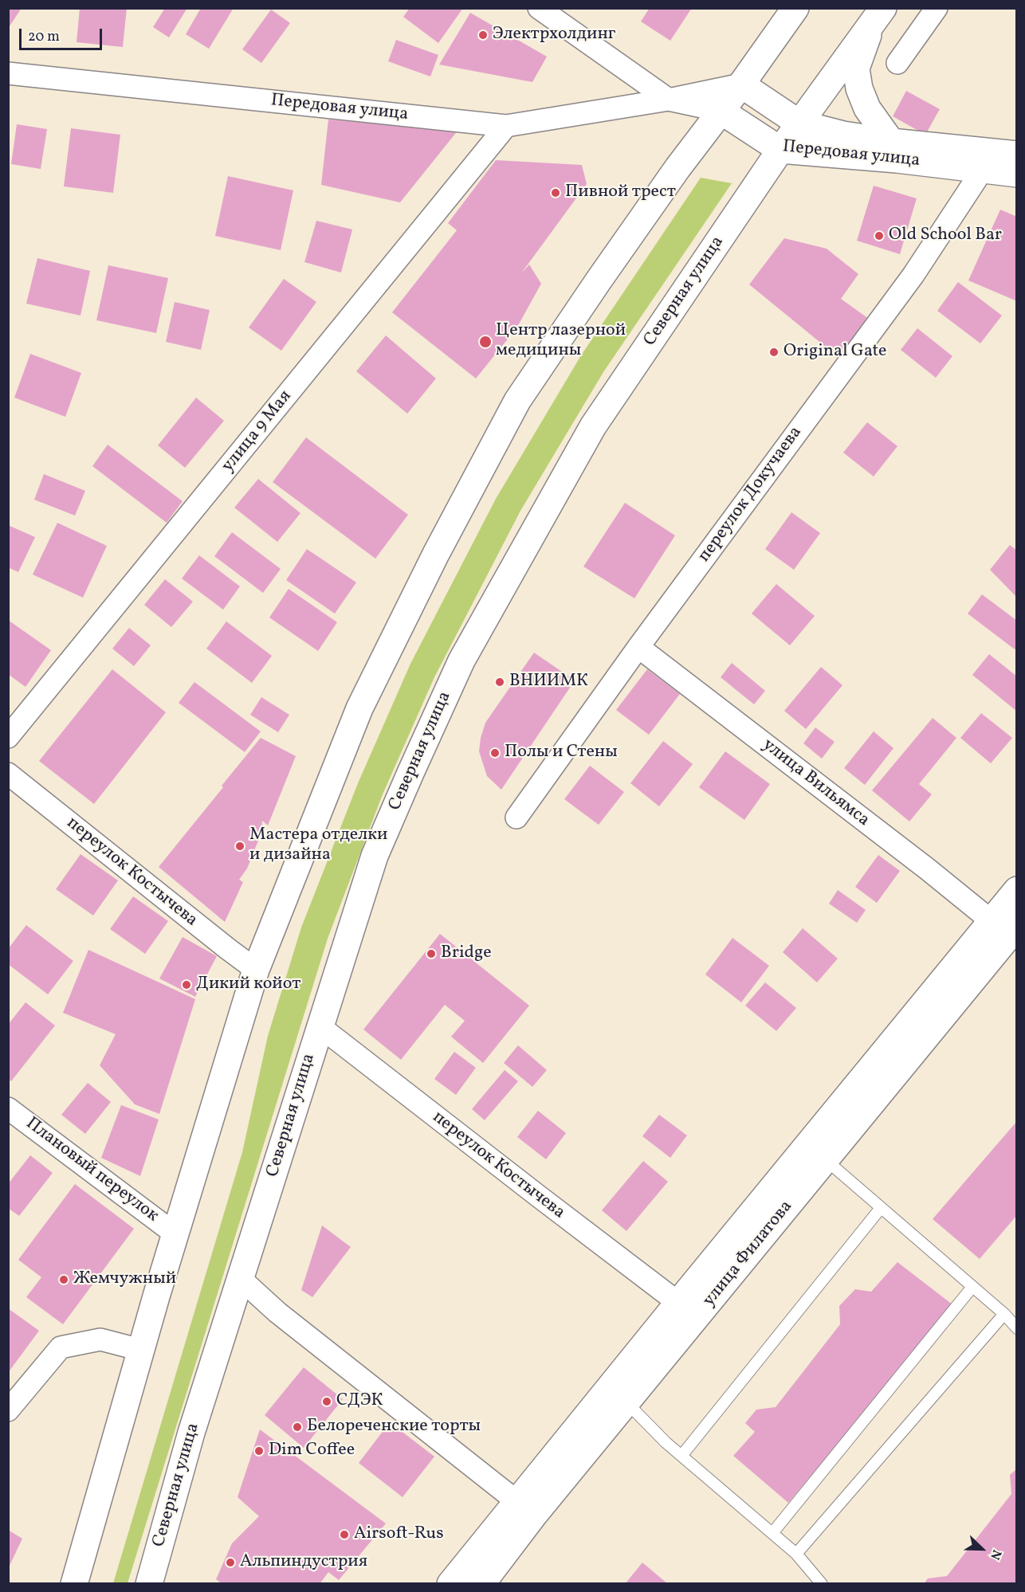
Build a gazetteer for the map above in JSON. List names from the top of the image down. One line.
{"streets":{"main road":["Передовая улица","Северная улица","улица Филатова"],"street":["улица 9 Мая","переулок Докучаева","улица Вильямса","переулок Костычева","Плановый переулок"]},"crossings":[["Передовая улица","Северная улица"],["Передовая улица","улица 9 Мая"],["Передовая улица","переулок Докучаева"],["Северная улица","переулок Костычева"],["переулок Докучаева","улица Вильямса"]],"places":["Электрхолдинг","Пивной трест","Old School Bar","Центр лазерной медицины","Original Gate","ВНИИМК","Полы и Стены","Мастера отделки и дизайна","Bridge","Дикий койот","Жемчужный","СДЭК","Белореченские торты","Dim Coffee","Airsoft-Rus","Альпиндустрия"],"scale_bar":"20 m","north":"bottom right"}
